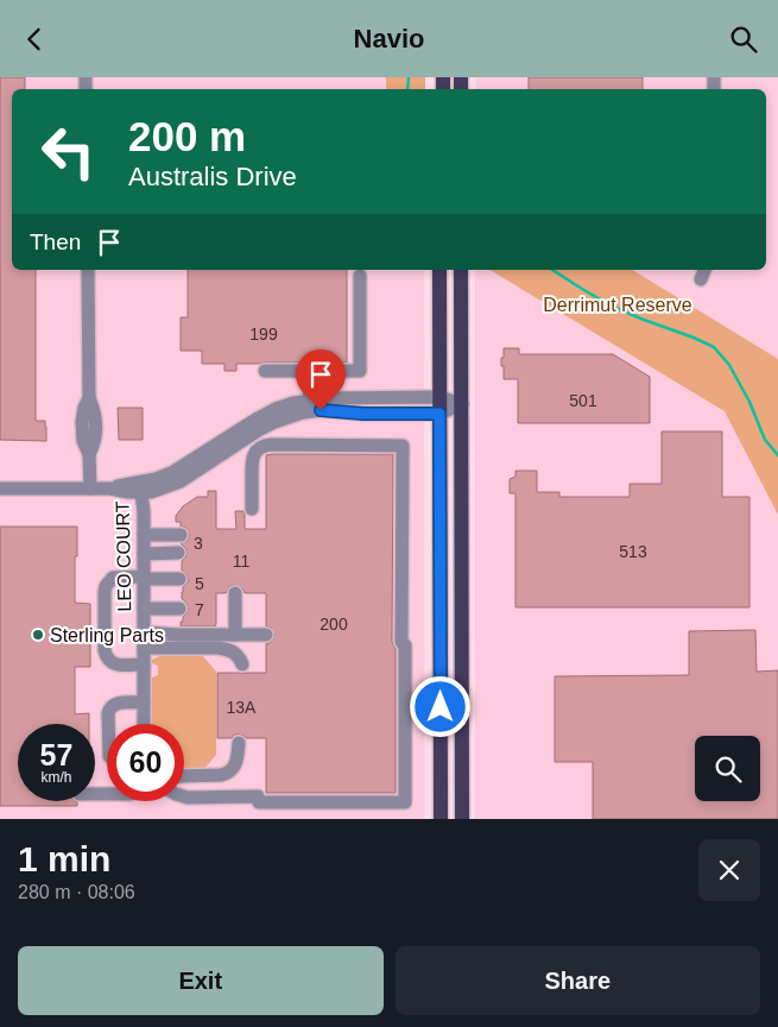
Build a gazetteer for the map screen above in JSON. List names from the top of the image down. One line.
{"streets":{"street":["LEO COURT"]},"parks":["Derrimut Reserve"],"places":["Sterling Parts"],"house_numbers":["199","501","3","513","11","5","7","200","13A"],"page":{"header":"Navio","turn":["200 m","Australis Drive"],"then":"Then","speed":"57 km/h","limit":"60","heading":["1 min","280 m · 08:06"],"buttons":["Exit","Share"]}}
